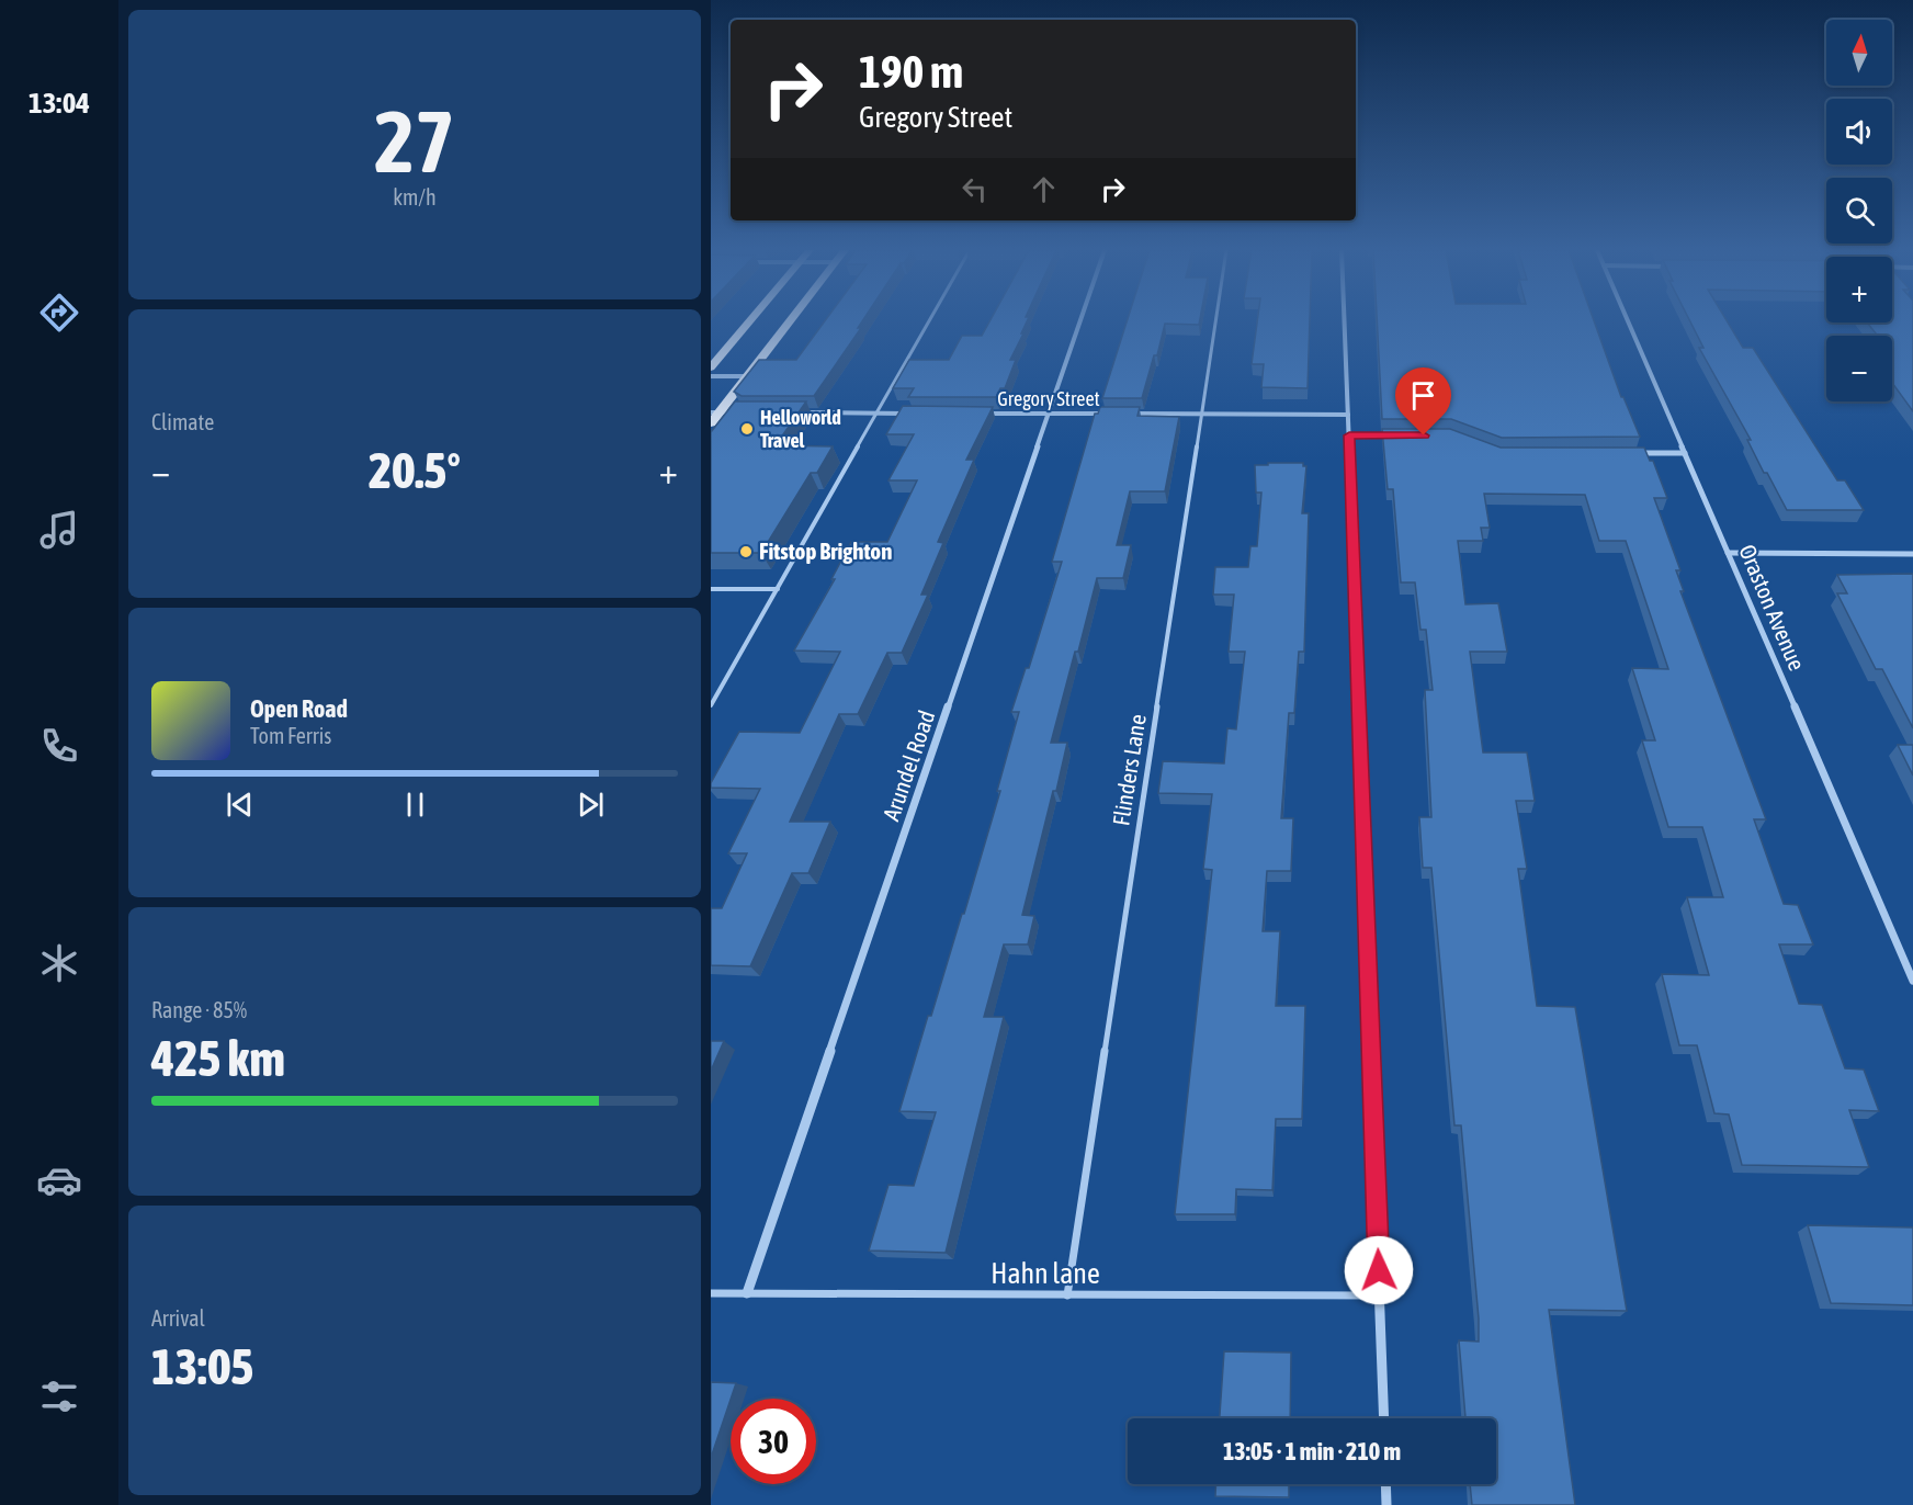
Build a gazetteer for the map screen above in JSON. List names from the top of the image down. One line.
{"streets":{"street":["Gregory Street","Oraston Avenue","Arundel Road"],"lane":["Flinders Lane","Hahn lane"]},"crossings":[["Gregory Street","Arundel Road"],["Gregory Street","Flinders Lane"],["Arundel Road","Hahn lane"],["Flinders Lane","Hahn lane"]],"places":["Helloworld Travel","Fitstop Brighton"],"north":"top","page":{"tabs":"13:04","tile":[["27","km/h"],"Climate",["Range · 85%","425 km"],["Arrival","13:05"]],"map_buttons":["+","−"],"turn":["190 m","Gregory Street"],"heat":["−","20.5°","+"],"song":["Open Road","Tom Ferris"],"limit":"30","trip":"13:05 · 1 min · 210 m"}}
